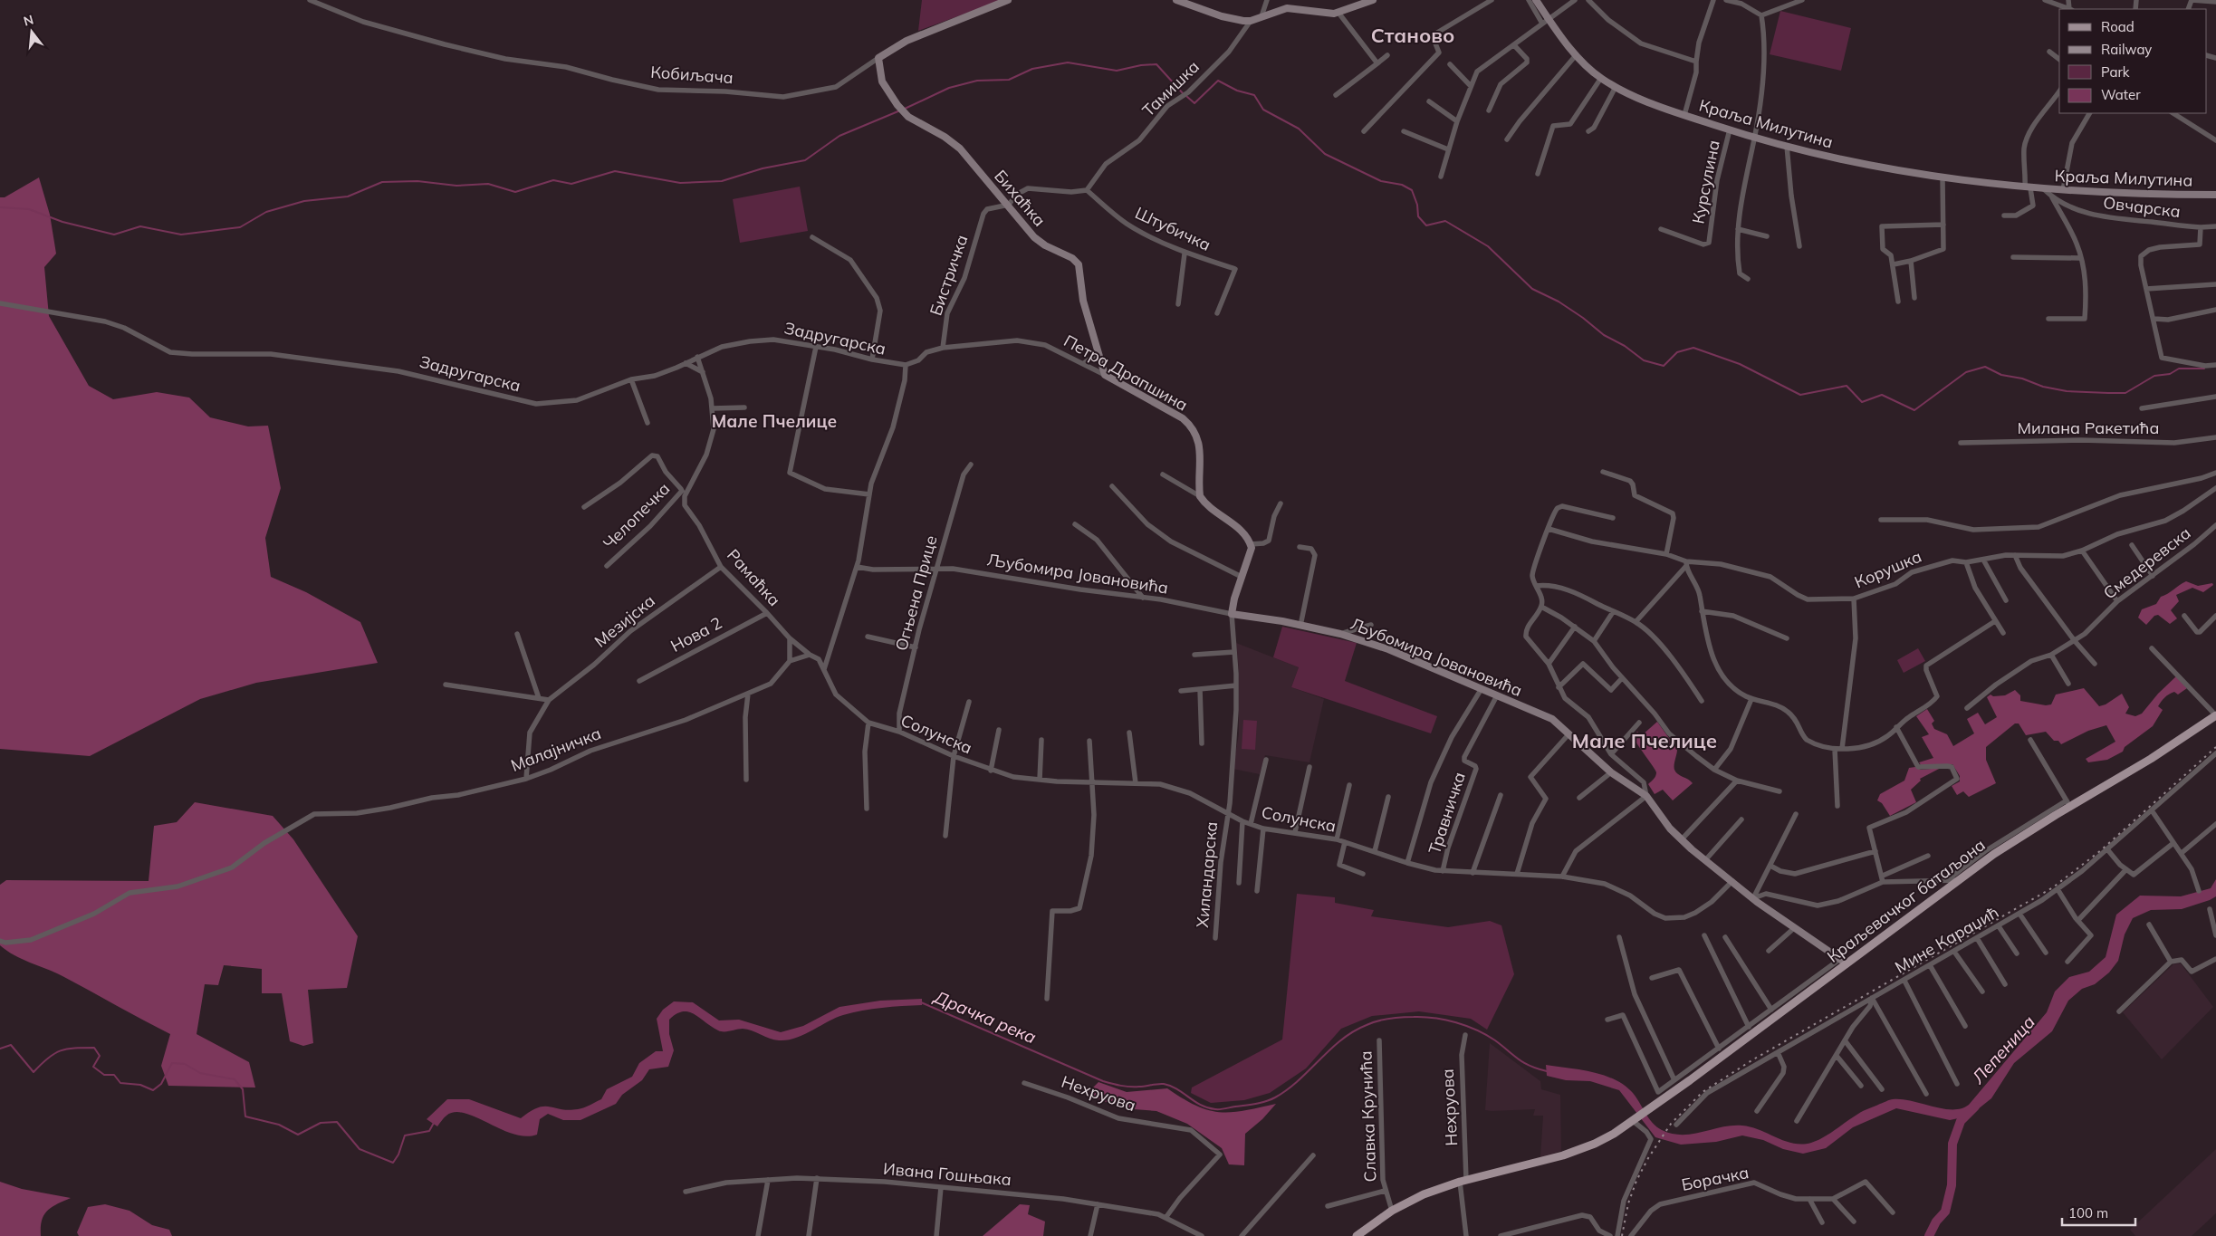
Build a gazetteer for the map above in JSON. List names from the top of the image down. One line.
{"streets":{"main road":["Краљевачког батаљона"],"street":["Кобиљача","Тамишка","Краља Милутина","Курсулина","Бихаћка","Овчарска","Штубичка","Бистричка","Задругарска","Петра Драпшина","Милана Ракетића","Челопечка","Смедеревска","Корушка","Љубомира Јовановића","Рамаћка","Огњена Прице","Мезијска","Нова 2","Солунска","Малајничка","Травничка","Хиландарска","Мине Караџић","Нехруова","Славка Крунића","Ивана Гошњака","Борачка"]},"crossings":[["Кобиљача","Бихаћка"],["Тамишка","Штубичка"],["Краља Милутина","Курсулина"],["Краља Милутина","Овчарска"],["Бихаћка","Бистричка"],["Бихаћка","Петра Драпшина"],["Бистричка","Петра Драпшина"],["Задругарска","Петра Драпшина"],["Челопечка","Рамаћка"],["Љубомира Јовановића","Огњена Прице"],["Љубомира Јовановића","Солунска"],["Љубомира Јовановића","Травничка"],["Љубомира Јовановића","Краљевачког батаљона"],["Рамаћка","Мезијска"],["Рамаћка","Нова 2"],["Рамаћка","Солунска"],["Огњена Прице","Солунска"],["Мезијска","Малајничка"],["Солунска","Травничка"],["Солунска","Хиландарска"],["Нехруова","Ивана Гошњака"]],"districts":["Станово","Мале Пчелице","Мале Пчелице"],"water":["Драчка река","Лепеница"],"legend":["Road","Railway","Park","Water"],"scale_bar":"100 m","north":"top"}
